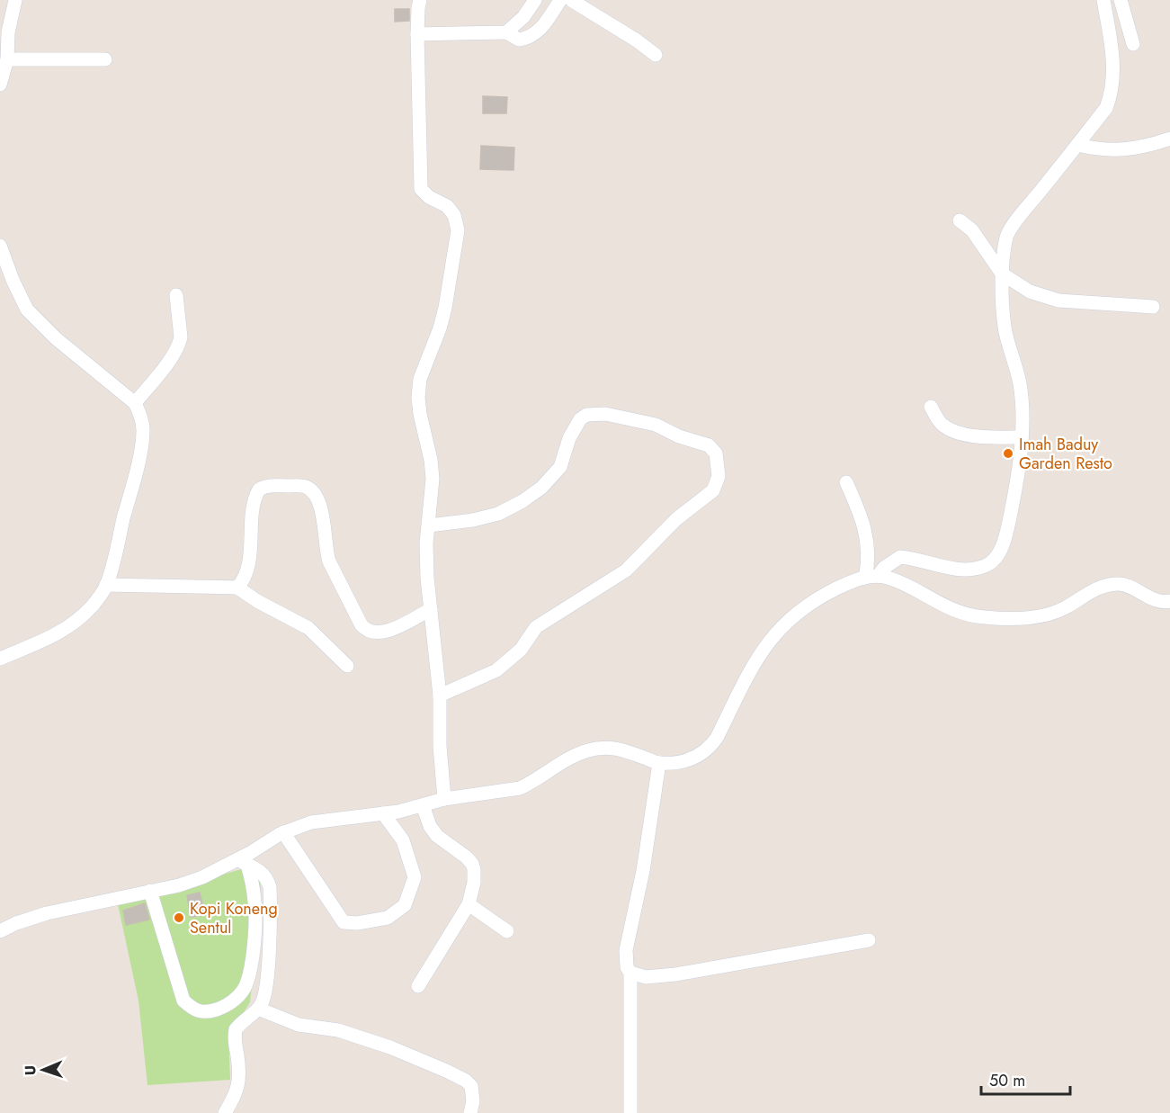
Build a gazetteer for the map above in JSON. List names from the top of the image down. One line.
{"places":["Imah Baduy Garden Resto","Kopi Koneng Sentul"],"scale_bar":"50 m","north":"left"}
